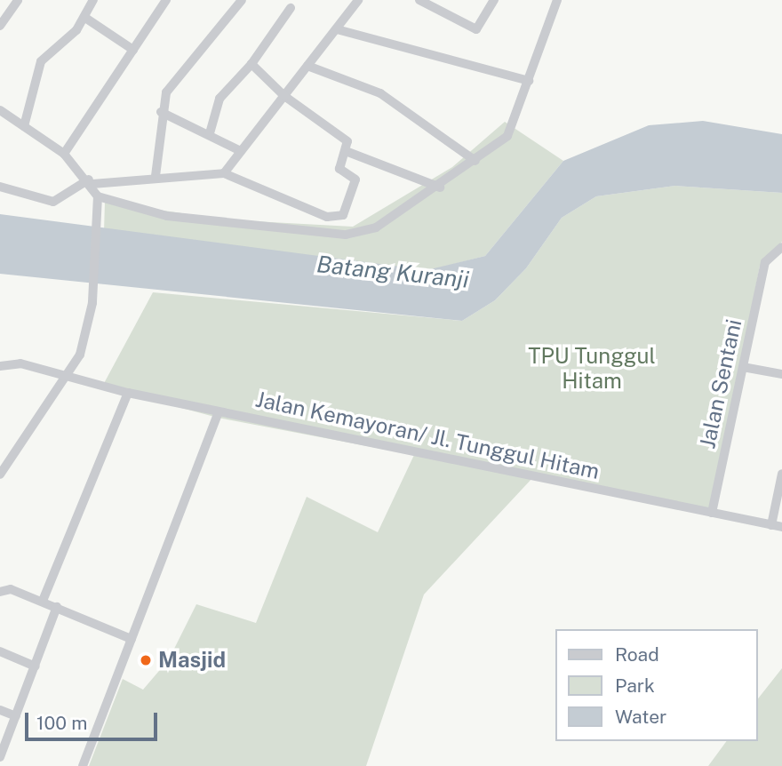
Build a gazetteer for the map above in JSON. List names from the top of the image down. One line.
{"streets":{"street":["Jalan Sentani","Jalan Kemayoran/ Jl. Tunggul Hitam"]},"crossings":[["Jalan Sentani","Jalan Kemayoran/ Jl. Tunggul Hitam"]],"water":["Batang Kuranji"],"parks":["TPU Tunggul Hitam"],"places":["Masjid"],"legend":["Road","Park","Water"],"scale_bar":"100 m"}
